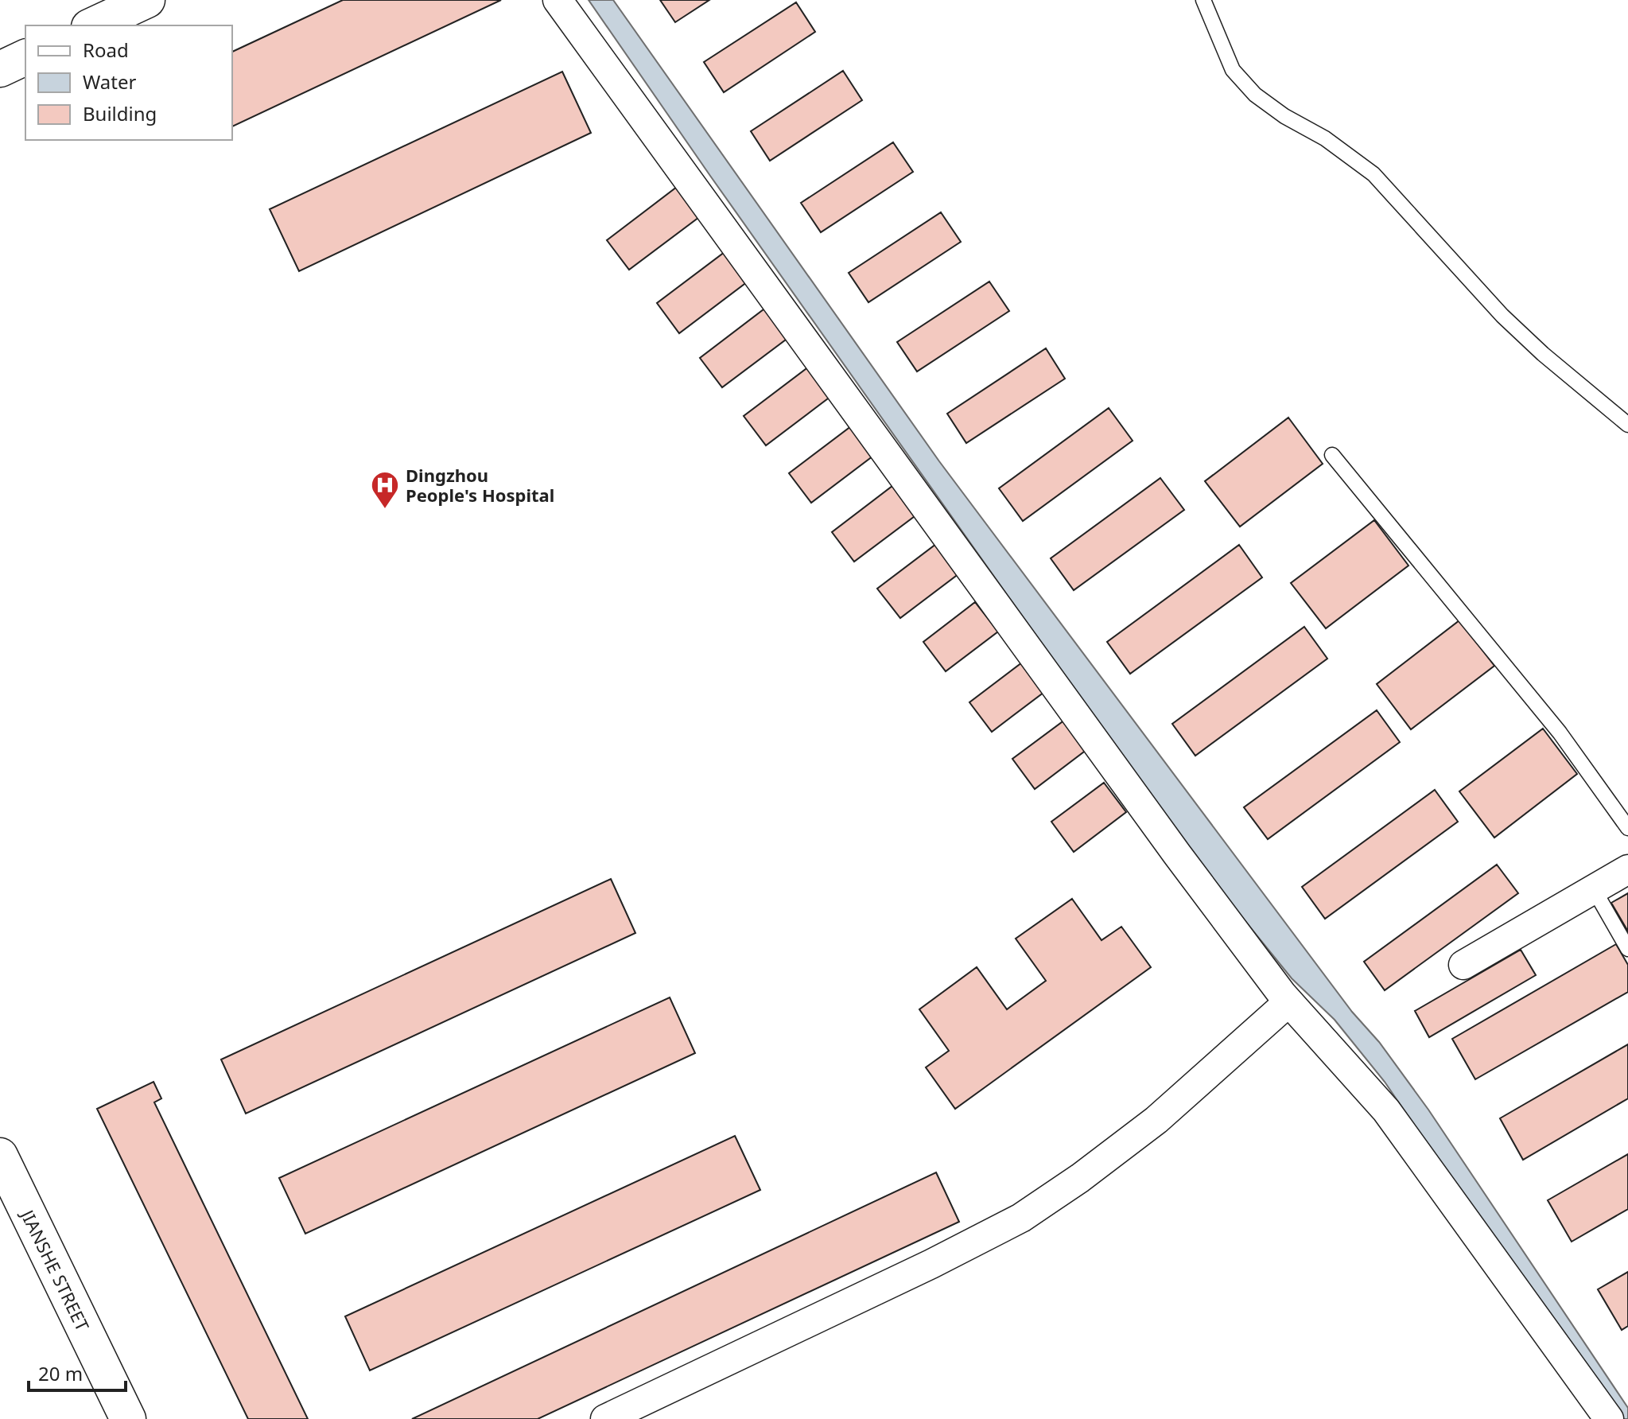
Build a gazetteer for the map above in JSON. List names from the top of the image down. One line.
{"streets":{"street":["JIANSHE STREET"]},"places":{"hospital":["Dingzhou People's Hospital"]},"legend":["Road","Water","Building"],"scale_bar":"20 m"}
